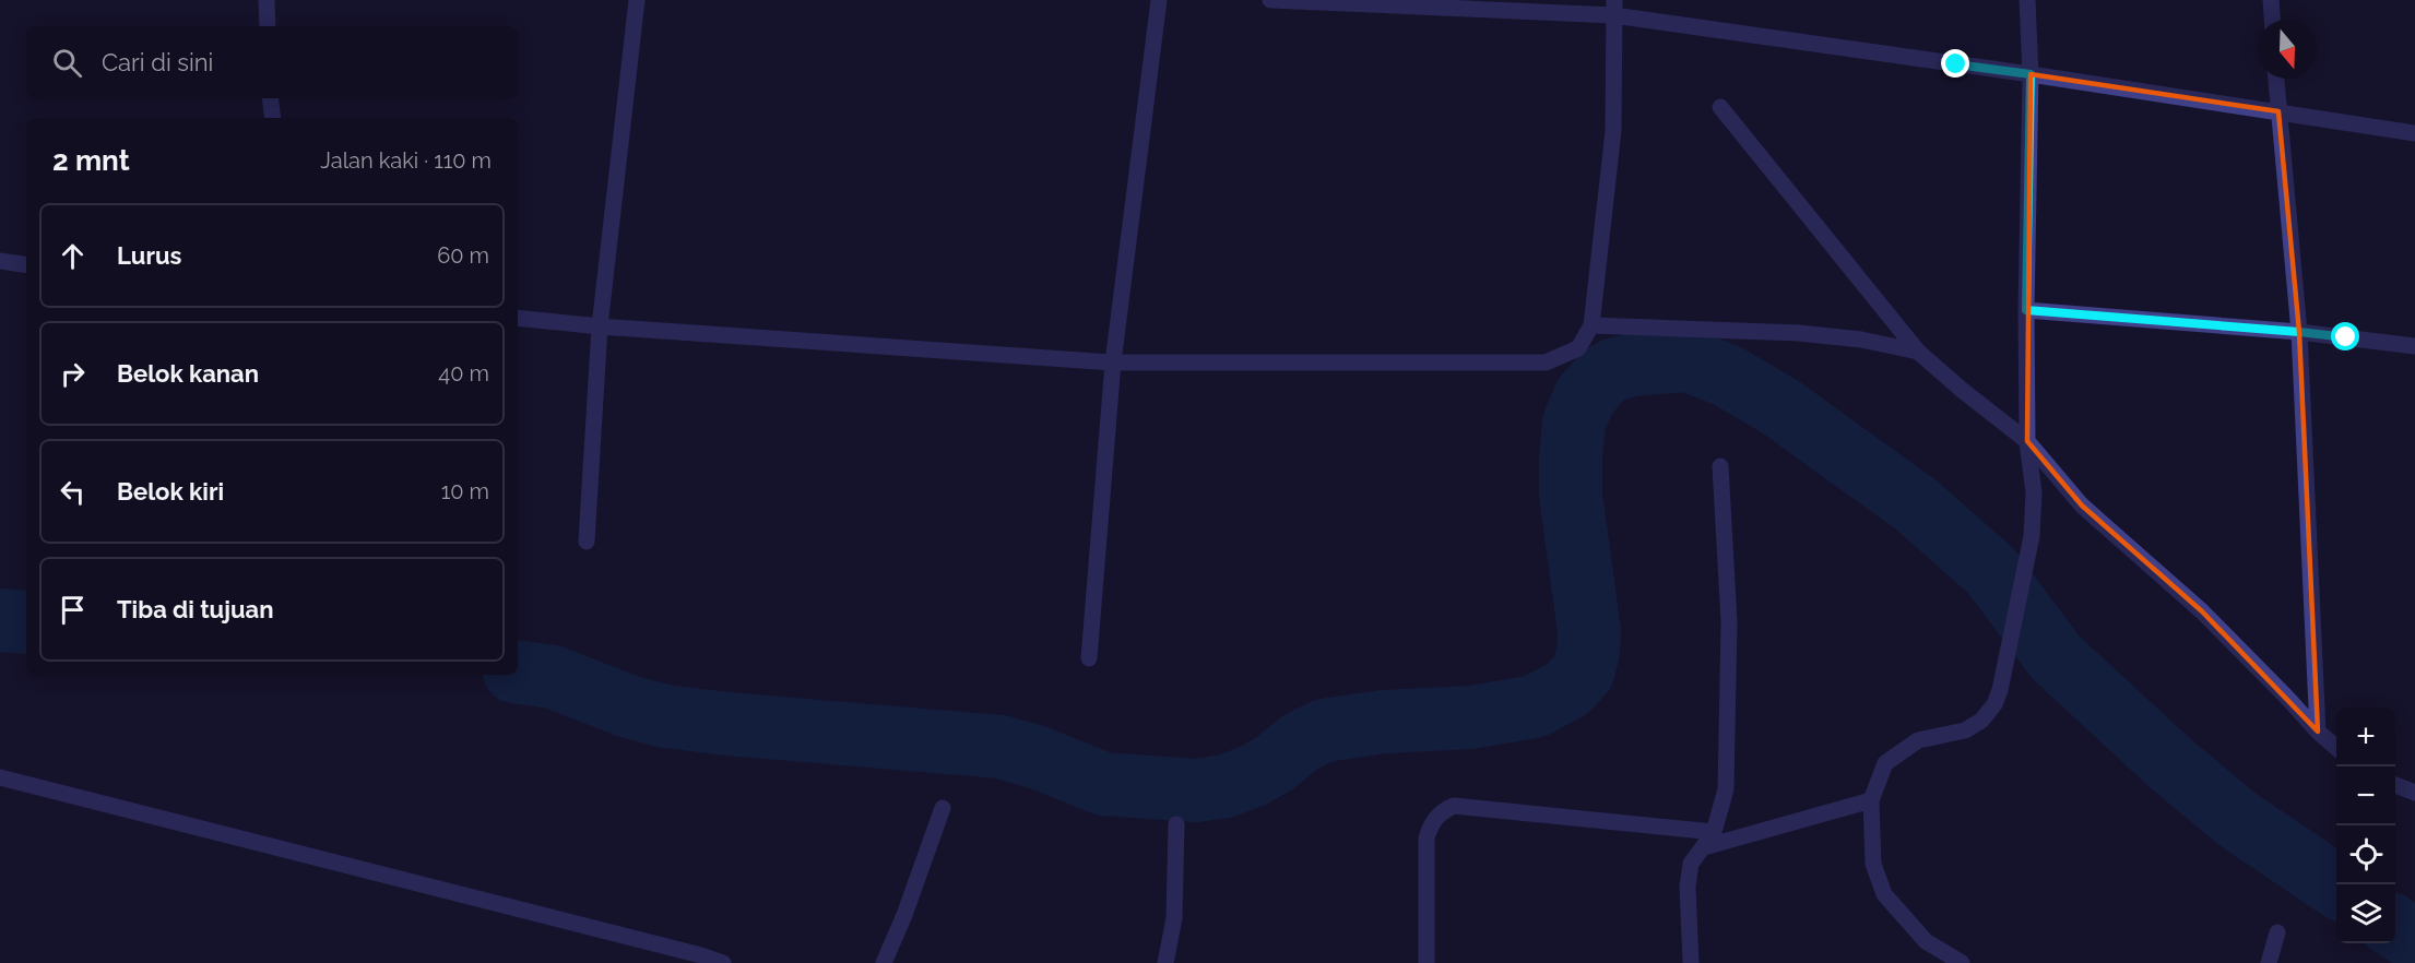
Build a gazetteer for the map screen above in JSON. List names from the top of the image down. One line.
{"north":"bottom","page":{"search":"Cari di sini","heading":["2 mnt","Jalan kaki · 110 m"],"list":[["Lurus","60 m"],["Belok kanan","40 m"],["Belok kiri","10 m"],"Tiba di tujuan"],"map_buttons":["+","−"]}}
